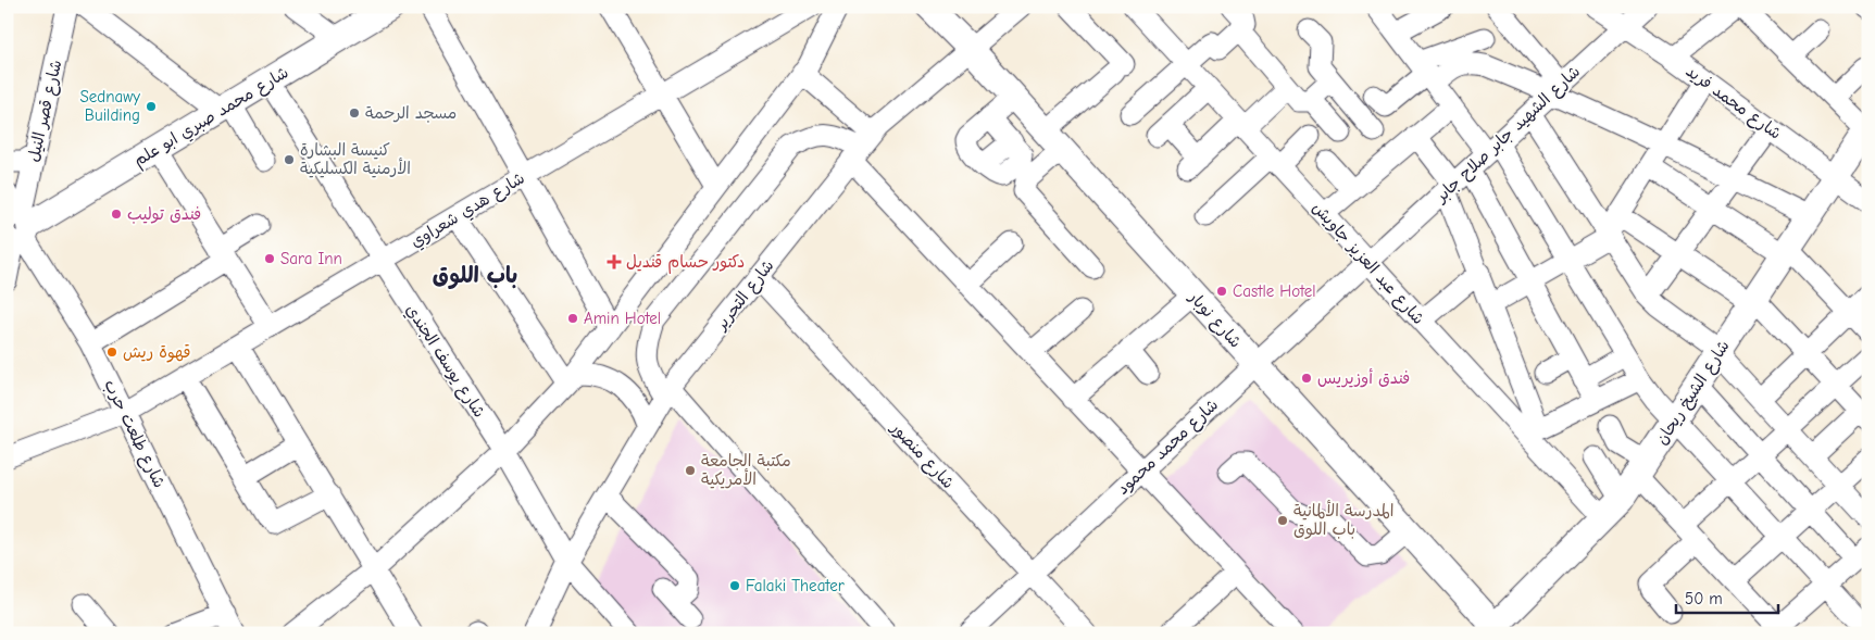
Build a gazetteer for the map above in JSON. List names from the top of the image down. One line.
{"streets":{"main road":["شارع محمد صبري ابو علم","شارع نوبار","شارع الشيخ ريحان"],"street":["شارع محمد فريد","شارع قصر النيل","شارع الشهيد جابر صلاح جابر","شارع هدي شعراوي","شارع عبد العزيز جاويش","شارع التحرير","شارع يوسف الجندي","شارع طلعت حرب","شارع محمد محمود","شارع منصور"]},"crossings":[["شارع محمد فريد","شارع الشهيد جابر صلاح جابر"],["شارع محمد فريد","شارع الشيخ ريحان"],["شارع قصر النيل","شارع محمد صبري ابو علم"],["شارع قصر النيل","شارع طلعت حرب"],["شارع محمد صبري ابو علم","شارع يوسف الجندي"],["شارع محمد صبري ابو علم","شارع طلعت حرب"],["شارع الشهيد جابر صلاح جابر","شارع عبد العزيز جاويش"],["شارع الشهيد جابر صلاح جابر","شارع محمد محمود"],["شارع هدي شعراوي","شارع يوسف الجندي"],["شارع هدي شعراوي","شارع طلعت حرب"],["شارع عبد العزيز جاويش","شارع الشيخ ريحان"],["شارع عبد العزيز جاويش","شارع محمد محمود"],["شارع التحرير","شارع نوبار"],["شارع التحرير","شارع يوسف الجندي"],["شارع التحرير","شارع منصور"],["شارع نوبار","شارع الشيخ ريحان"],["شارع نوبار","شارع محمد محمود"],["شارع محمد محمود","شارع منصور"]],"districts":["باب اللوق"],"places":{"other":["Sednawy Building","مسجد الرحمة","كنيسة البشارة الأرمنية الكسليكية","فندق توليب","Sara Inn","Castle Hotel","Amin Hotel","قهوة ريش","فندق أوزيريس","مكتبة الجامعة الأمريكية","المدرسة الألمانية باب اللوق","Falaki Theater"],"health":["دكتور حسام قنديل"]},"scale_bar":"50 m"}
